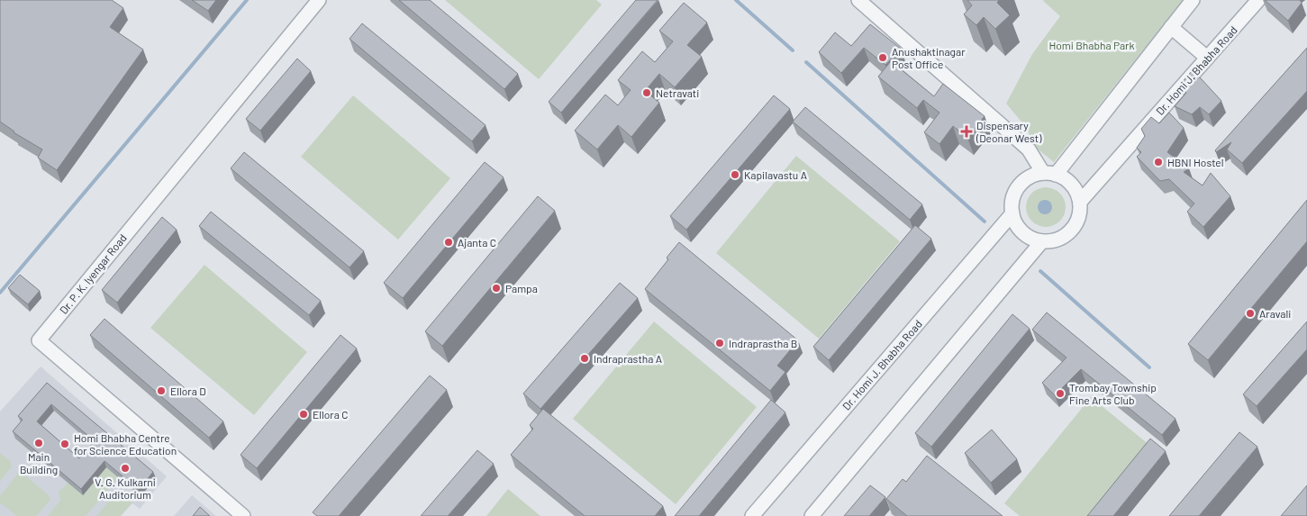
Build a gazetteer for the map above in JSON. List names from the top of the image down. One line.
{"streets":{"street":["Dr. Homi J. Bhabha Road","Dr. P. K. Iyengar Road"]},"parks":["Homi Bhabha Park"],"places":{"other":["Anushaktinagar Post Office","Netravati","HBNI Hostel","Kapilavastu A","Ajanta C","Pampa","Aravali","Indraprastha B","Indraprastha A","Ellora D","Trombay Township Fine Arts Club","Ellora C","Main Building","Homi Bhabha Centre for Science Education","V. G. Kulkarni Auditorium"],"health":["Dispensary (Deonar West)"]}}
